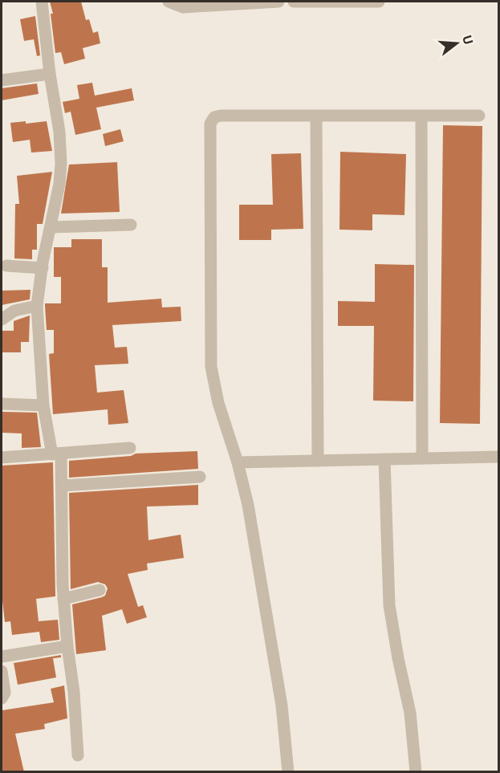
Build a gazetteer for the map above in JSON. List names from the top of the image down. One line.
{"north":"right"}
